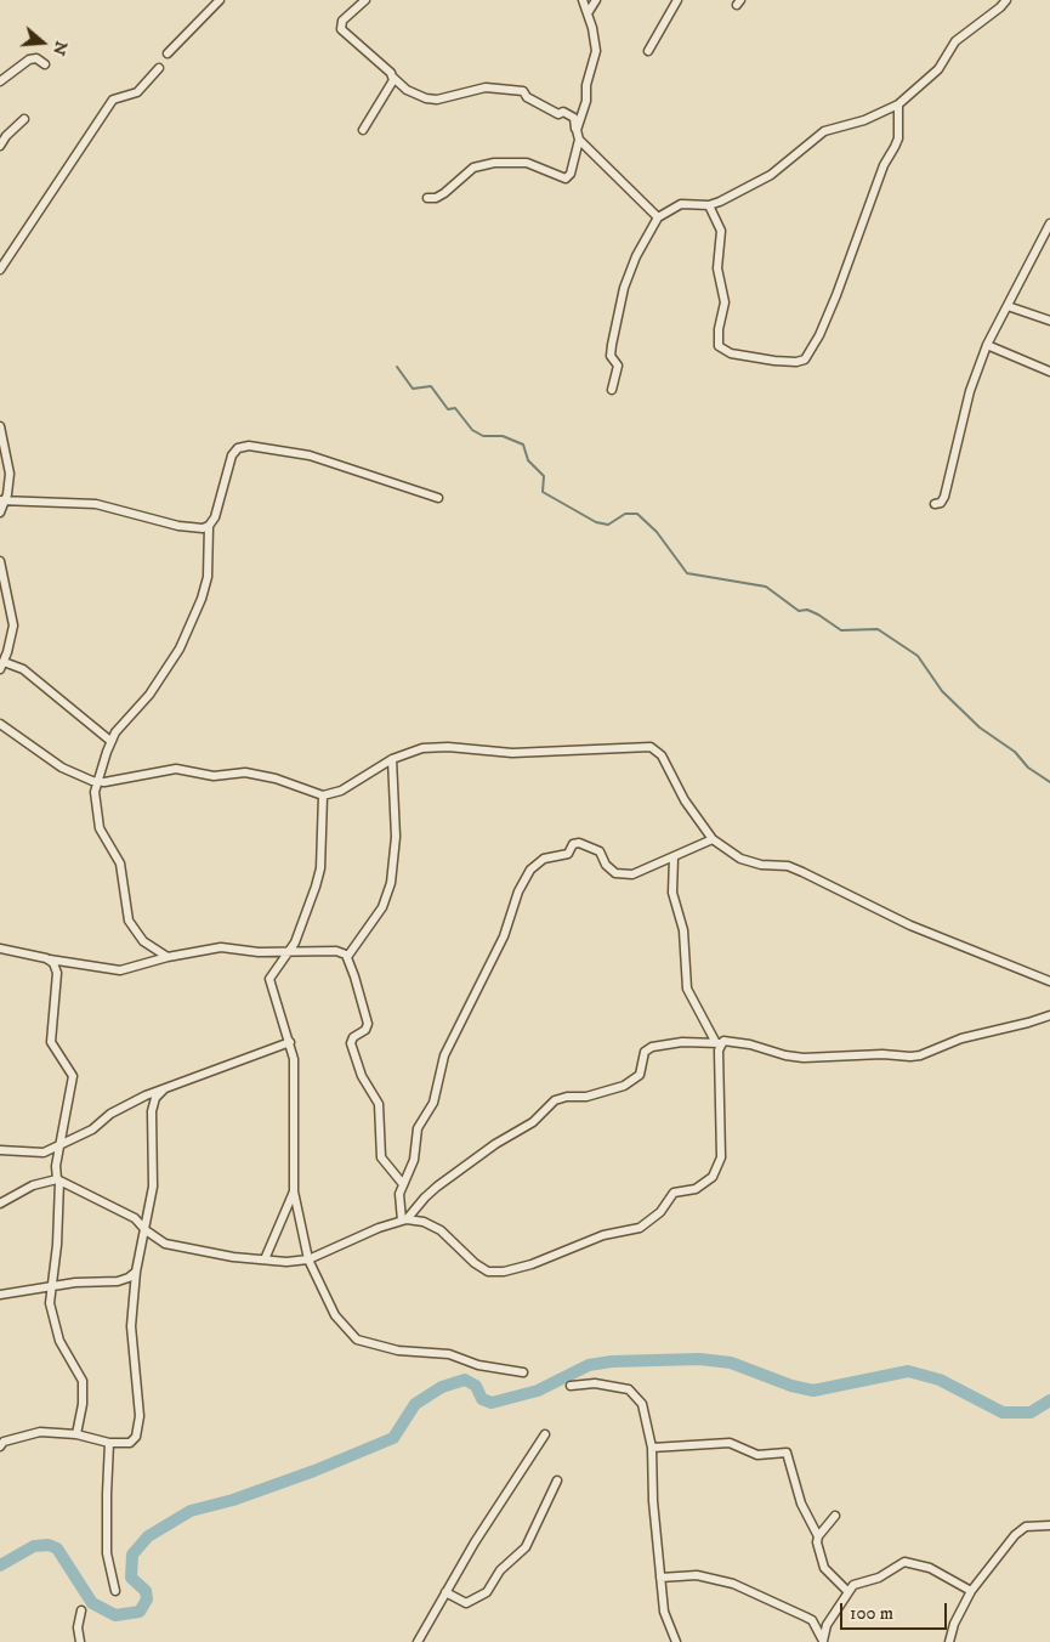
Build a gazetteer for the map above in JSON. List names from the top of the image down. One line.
{"scale_bar":"100 m","north":"right"}
